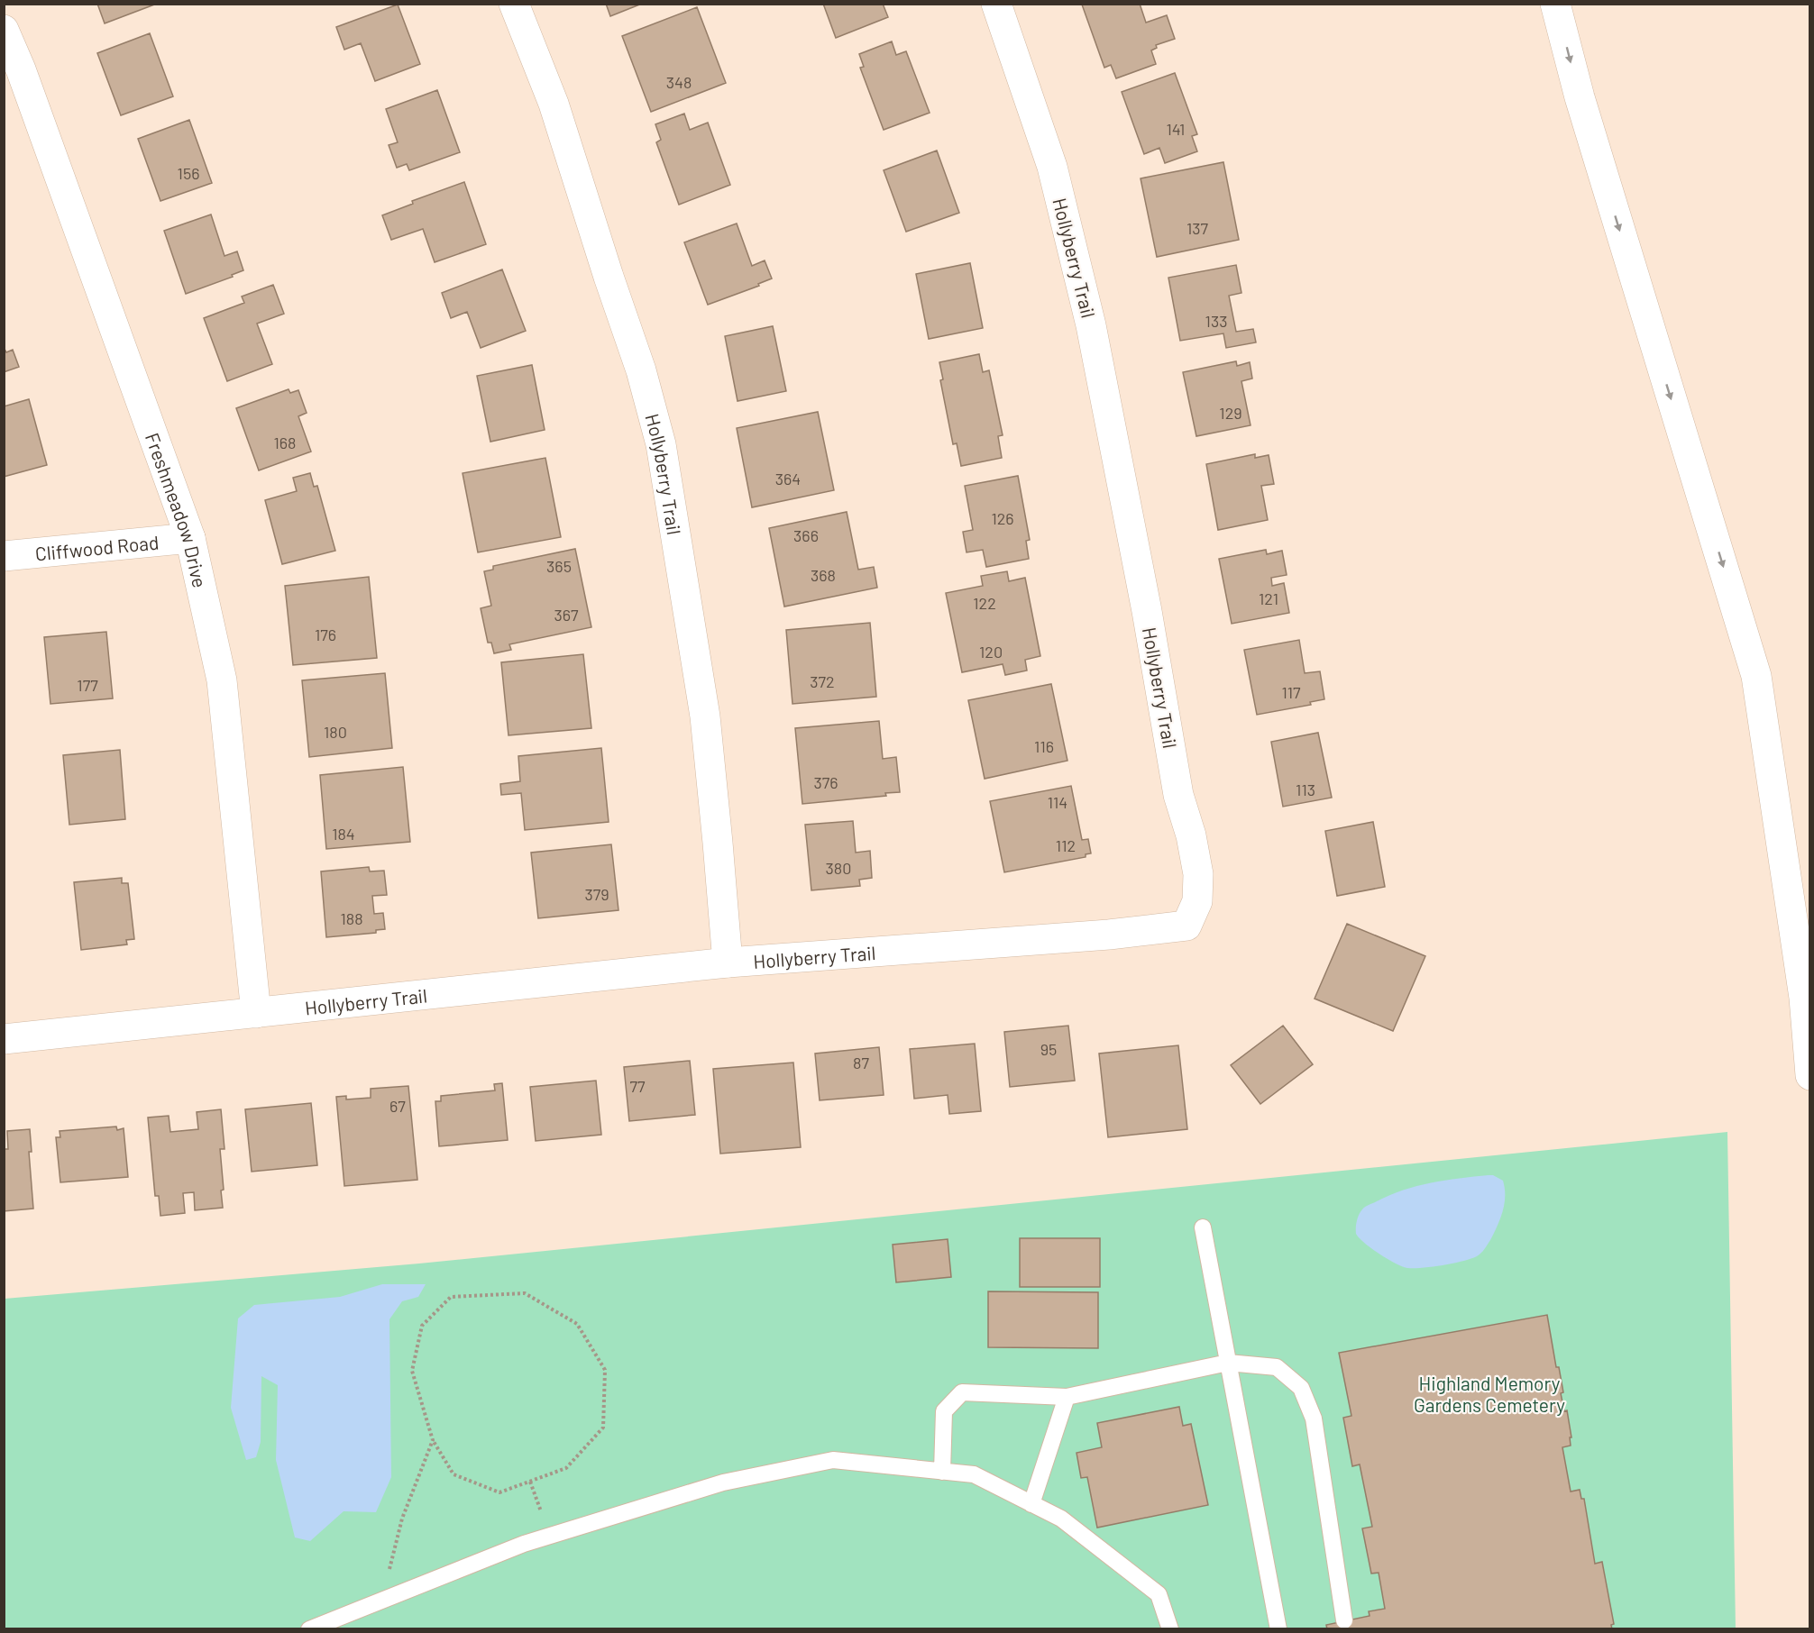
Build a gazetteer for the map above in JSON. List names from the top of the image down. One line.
{"streets":{"main road":["Hollyberry Trail","Freshmeadow Drive","Cliffwood Road"]},"crossings":[["Hollyberry Trail","Freshmeadow Drive"],["Freshmeadow Drive","Cliffwood Road"]],"parks":["Highland Memory Gardens Cemetery"],"house_numbers":["348","141","156","137","133","129","168","364","126","366","365","368","121","122","367","176","120","372","177","117","180","116","376","113","114","184","112","380","379","188","95","87","77","67"]}
